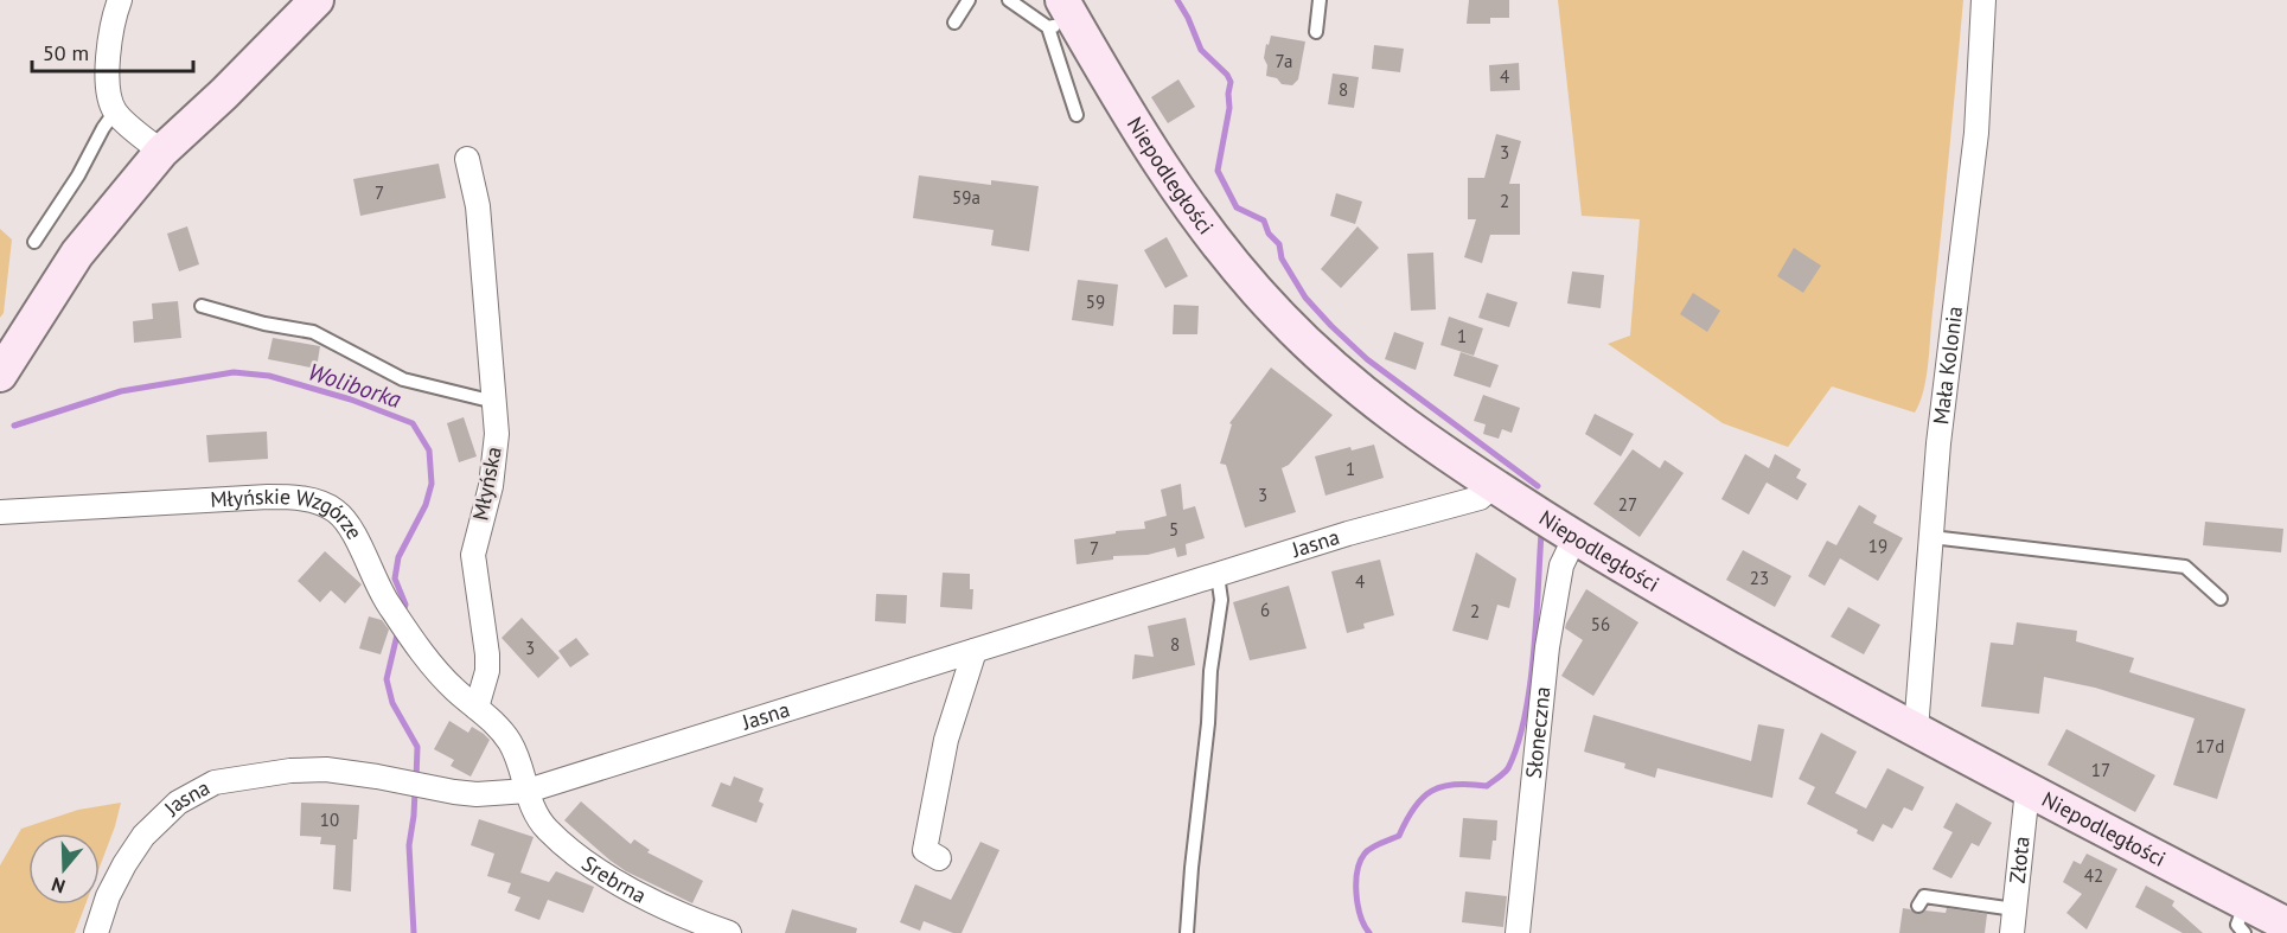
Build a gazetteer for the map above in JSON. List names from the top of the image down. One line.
{"streets":{"street":["Niepodległości","Mała Kolonia","Młyńska","Młyńskie Wzgórze","Jasna","Słoneczna","Złota","Srebrna"]},"crossings":[["Niepodległości","Mała Kolonia"],["Niepodległości","Jasna"],["Niepodległości","Słoneczna"],["Niepodległości","Złota"],["Młyńska","Młyńskie Wzgórze"],["Jasna","Srebrna"]],"water":["Woliborka"],"house_numbers":["7a","4","8","3","7","59a","2","59","1","1","3","27","5","19","7","23","4","6","2","56","8","3","17d","17","10","42"],"scale_bar":"50 m","north":"bottom"}
